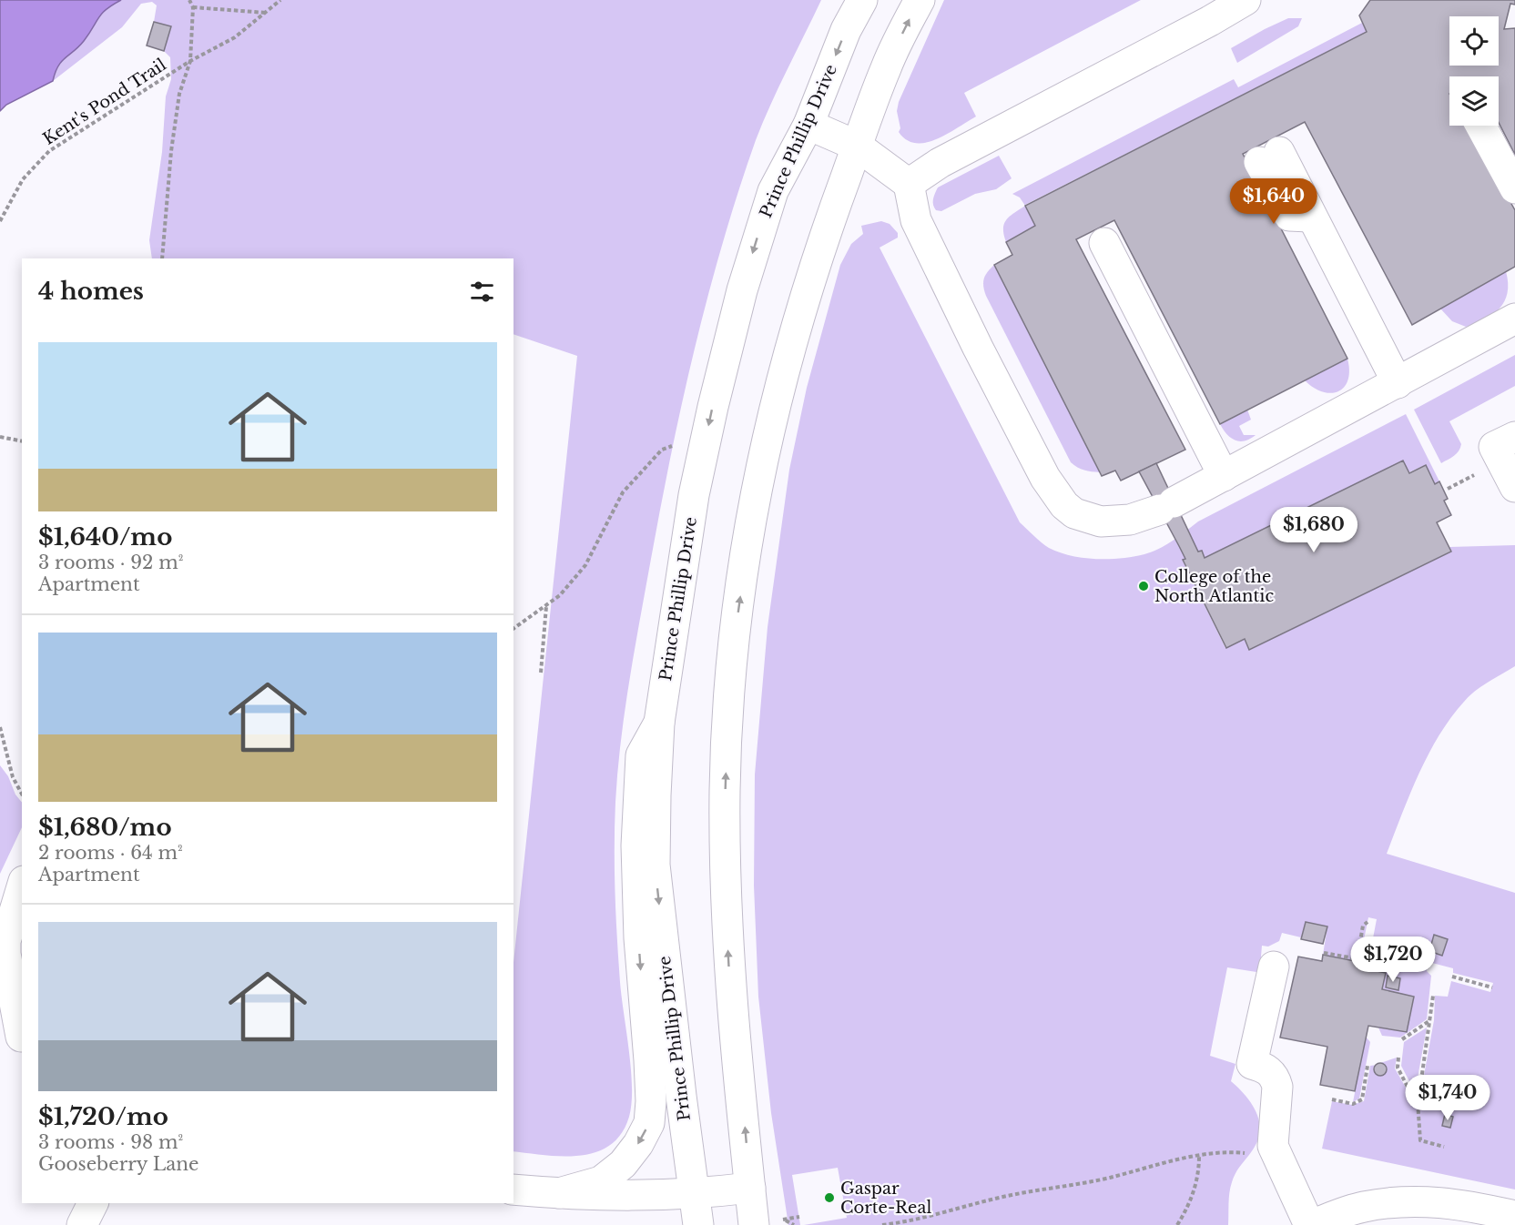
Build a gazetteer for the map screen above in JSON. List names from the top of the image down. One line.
{"streets":{"main road":["Prince Phillip Drive"],"path":["Kent's Pond Trail"]},"places":["College of the North Atlantic","Gaspar Corte-Real"],"page":{"price":["$1,640","$1,680","$1,720","$1,740"],"heading":"4 homes","list":[{"name":"$1,640/mo","note":"3 rooms · 92 m² · Apartment"},{"name":"$1,680/mo","note":"2 rooms · 64 m² · Apartment"},{"name":"$1,720/mo","note":"3 rooms · 98 m² · Gooseberry Lane"}]}}
